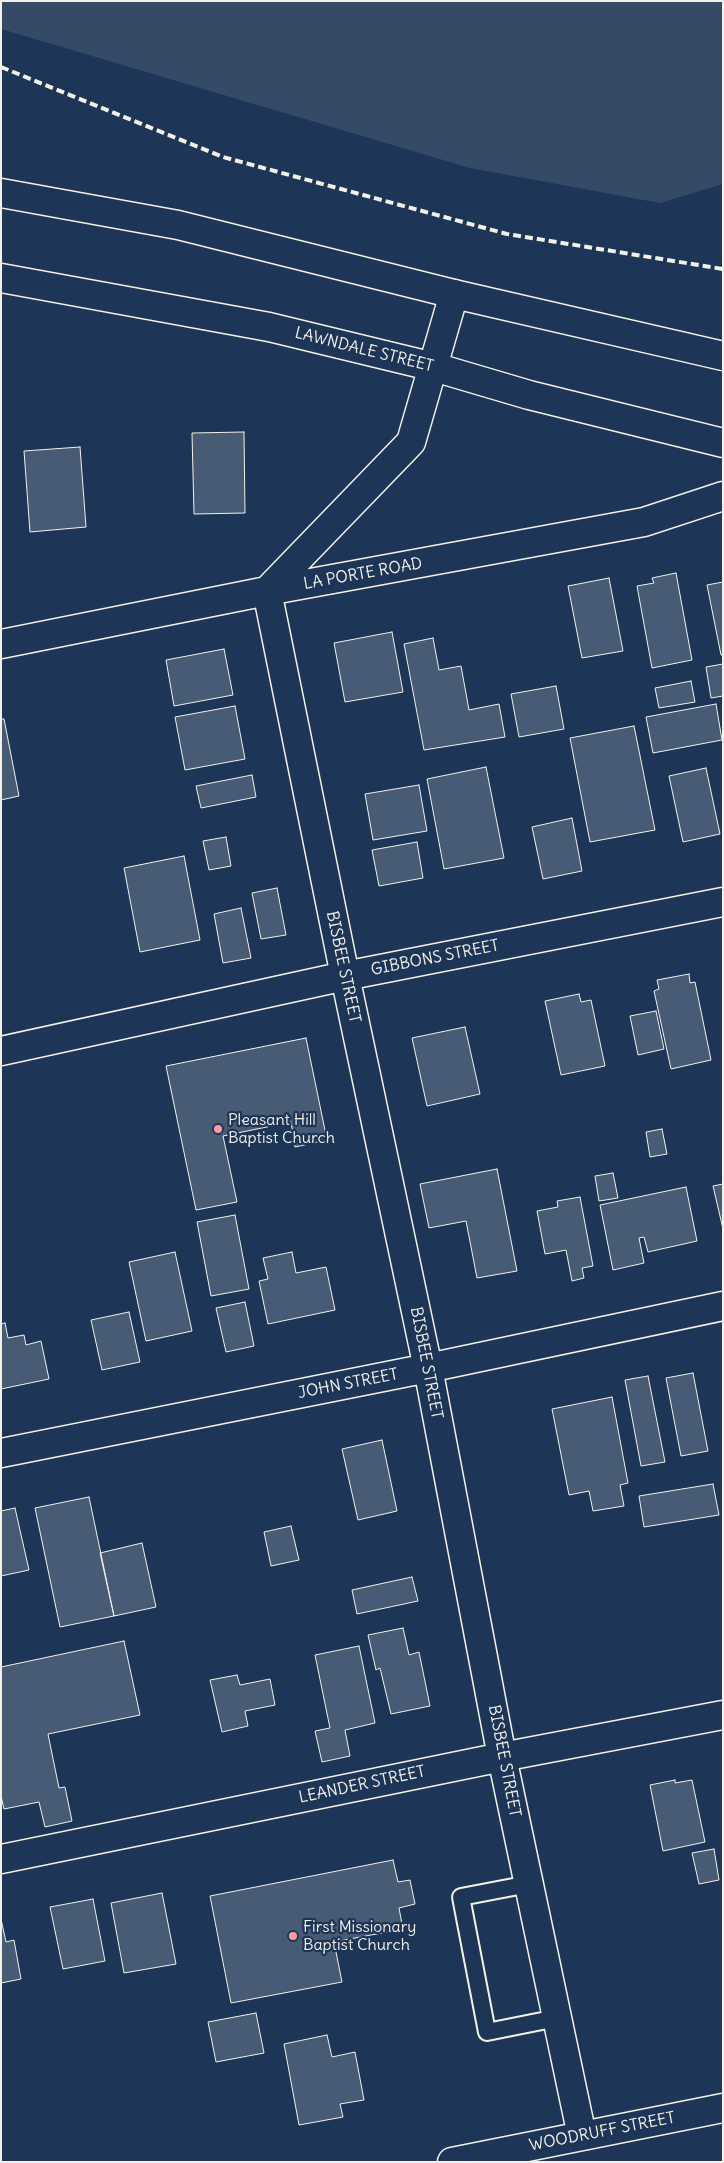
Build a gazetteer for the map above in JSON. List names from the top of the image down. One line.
{"streets":{"street":["LAWNDALE STREET","LA PORTE ROAD","GIBBONS STREET","BISBEE STREET","JOHN STREET","LEANDER STREET","WOODRUFF STREET"]},"crossings":[["LA PORTE ROAD","BISBEE STREET"],["GIBBONS STREET","BISBEE STREET"],["BISBEE STREET","JOHN STREET"],["BISBEE STREET","LEANDER STREET"],["BISBEE STREET","WOODRUFF STREET"]],"places":["Pleasant Hill Baptist Church","First Missionary Baptist Church"]}
